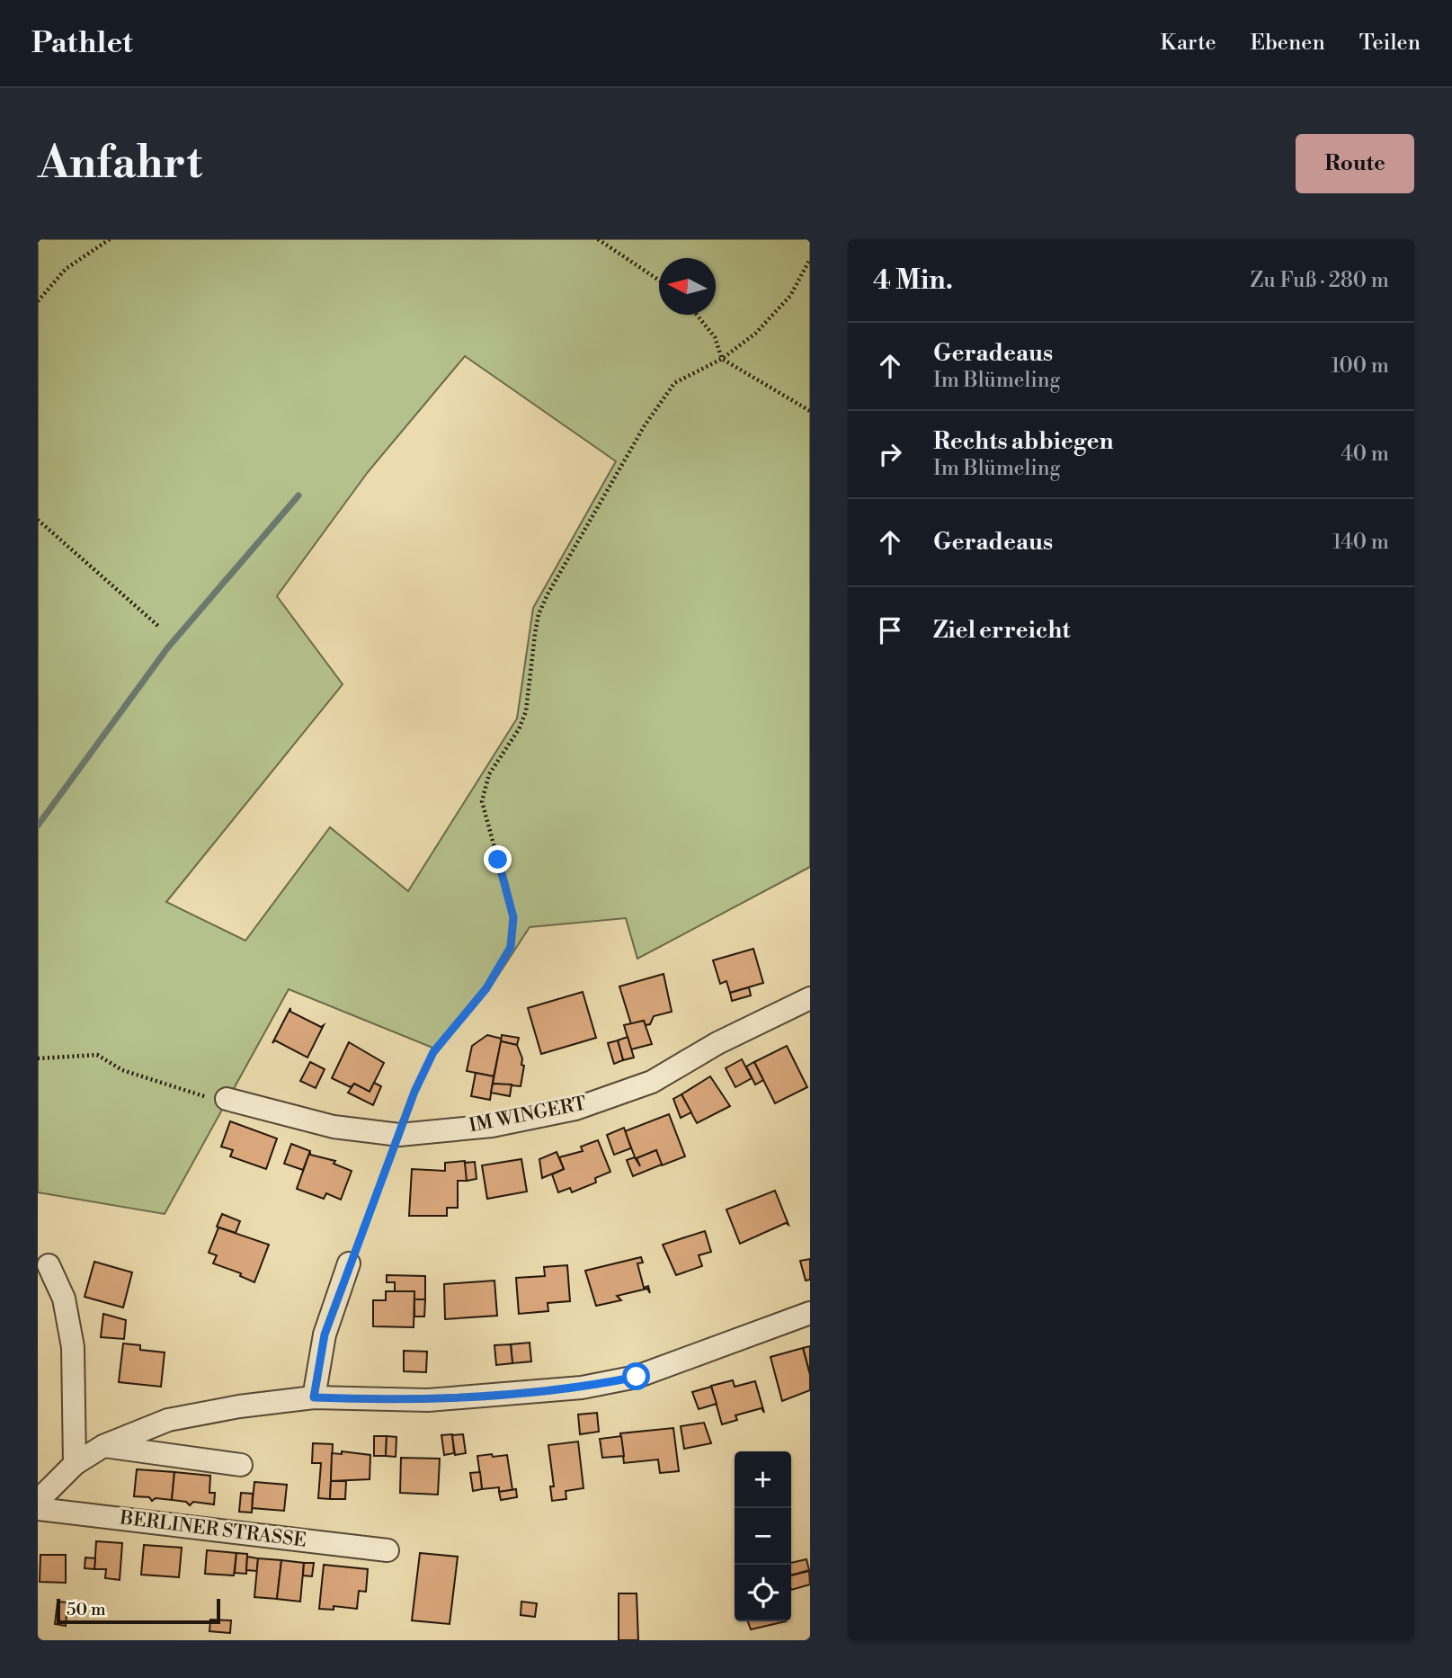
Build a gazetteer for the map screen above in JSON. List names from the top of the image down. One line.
{"streets":{"street":["IM WINGERT","BERLINER STRASSE"]},"scale_bar":"50 m","north":"left","page":{"header":"Pathlet","nav":["Karte","Ebenen","Teilen"],"buttons":"Route","title":"Anfahrt","heading":["4 Min.","Zu Fuß · 280 m"],"list":[["Geradeaus","Im Blümeling","100 m"],["Rechts abbiegen","Im Blümeling","40 m"],["Geradeaus","140 m"],"Ziel erreicht"],"map_buttons":["+","−"],"scale":"50 m"}}
